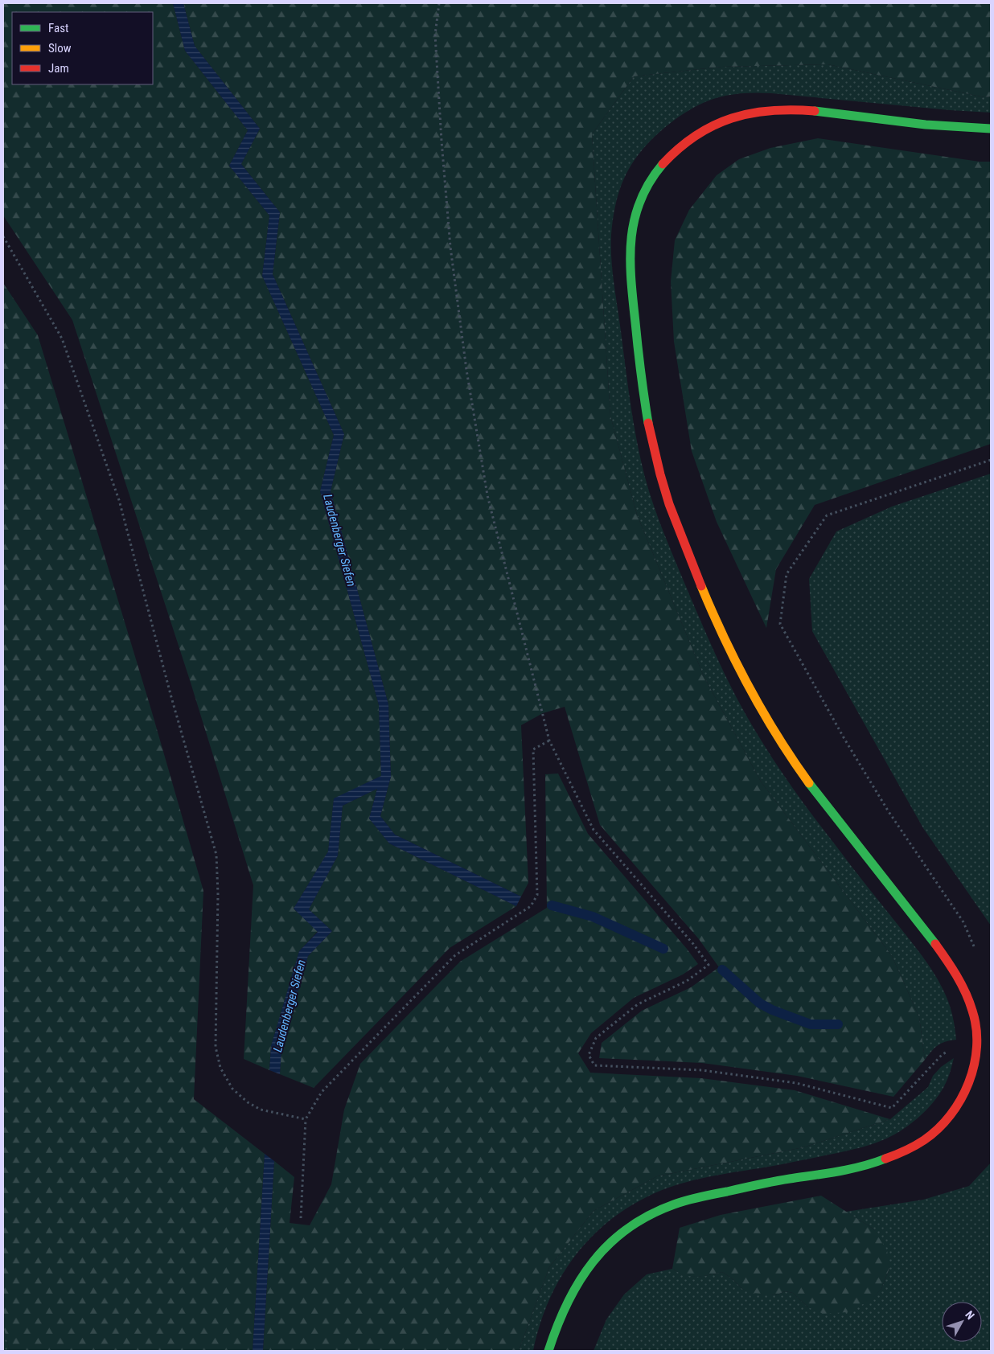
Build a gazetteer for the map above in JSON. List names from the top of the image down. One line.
{"water":["Laudenberger Siefen"],"legend":["Fast","Slow","Jam"],"north":"top right"}
